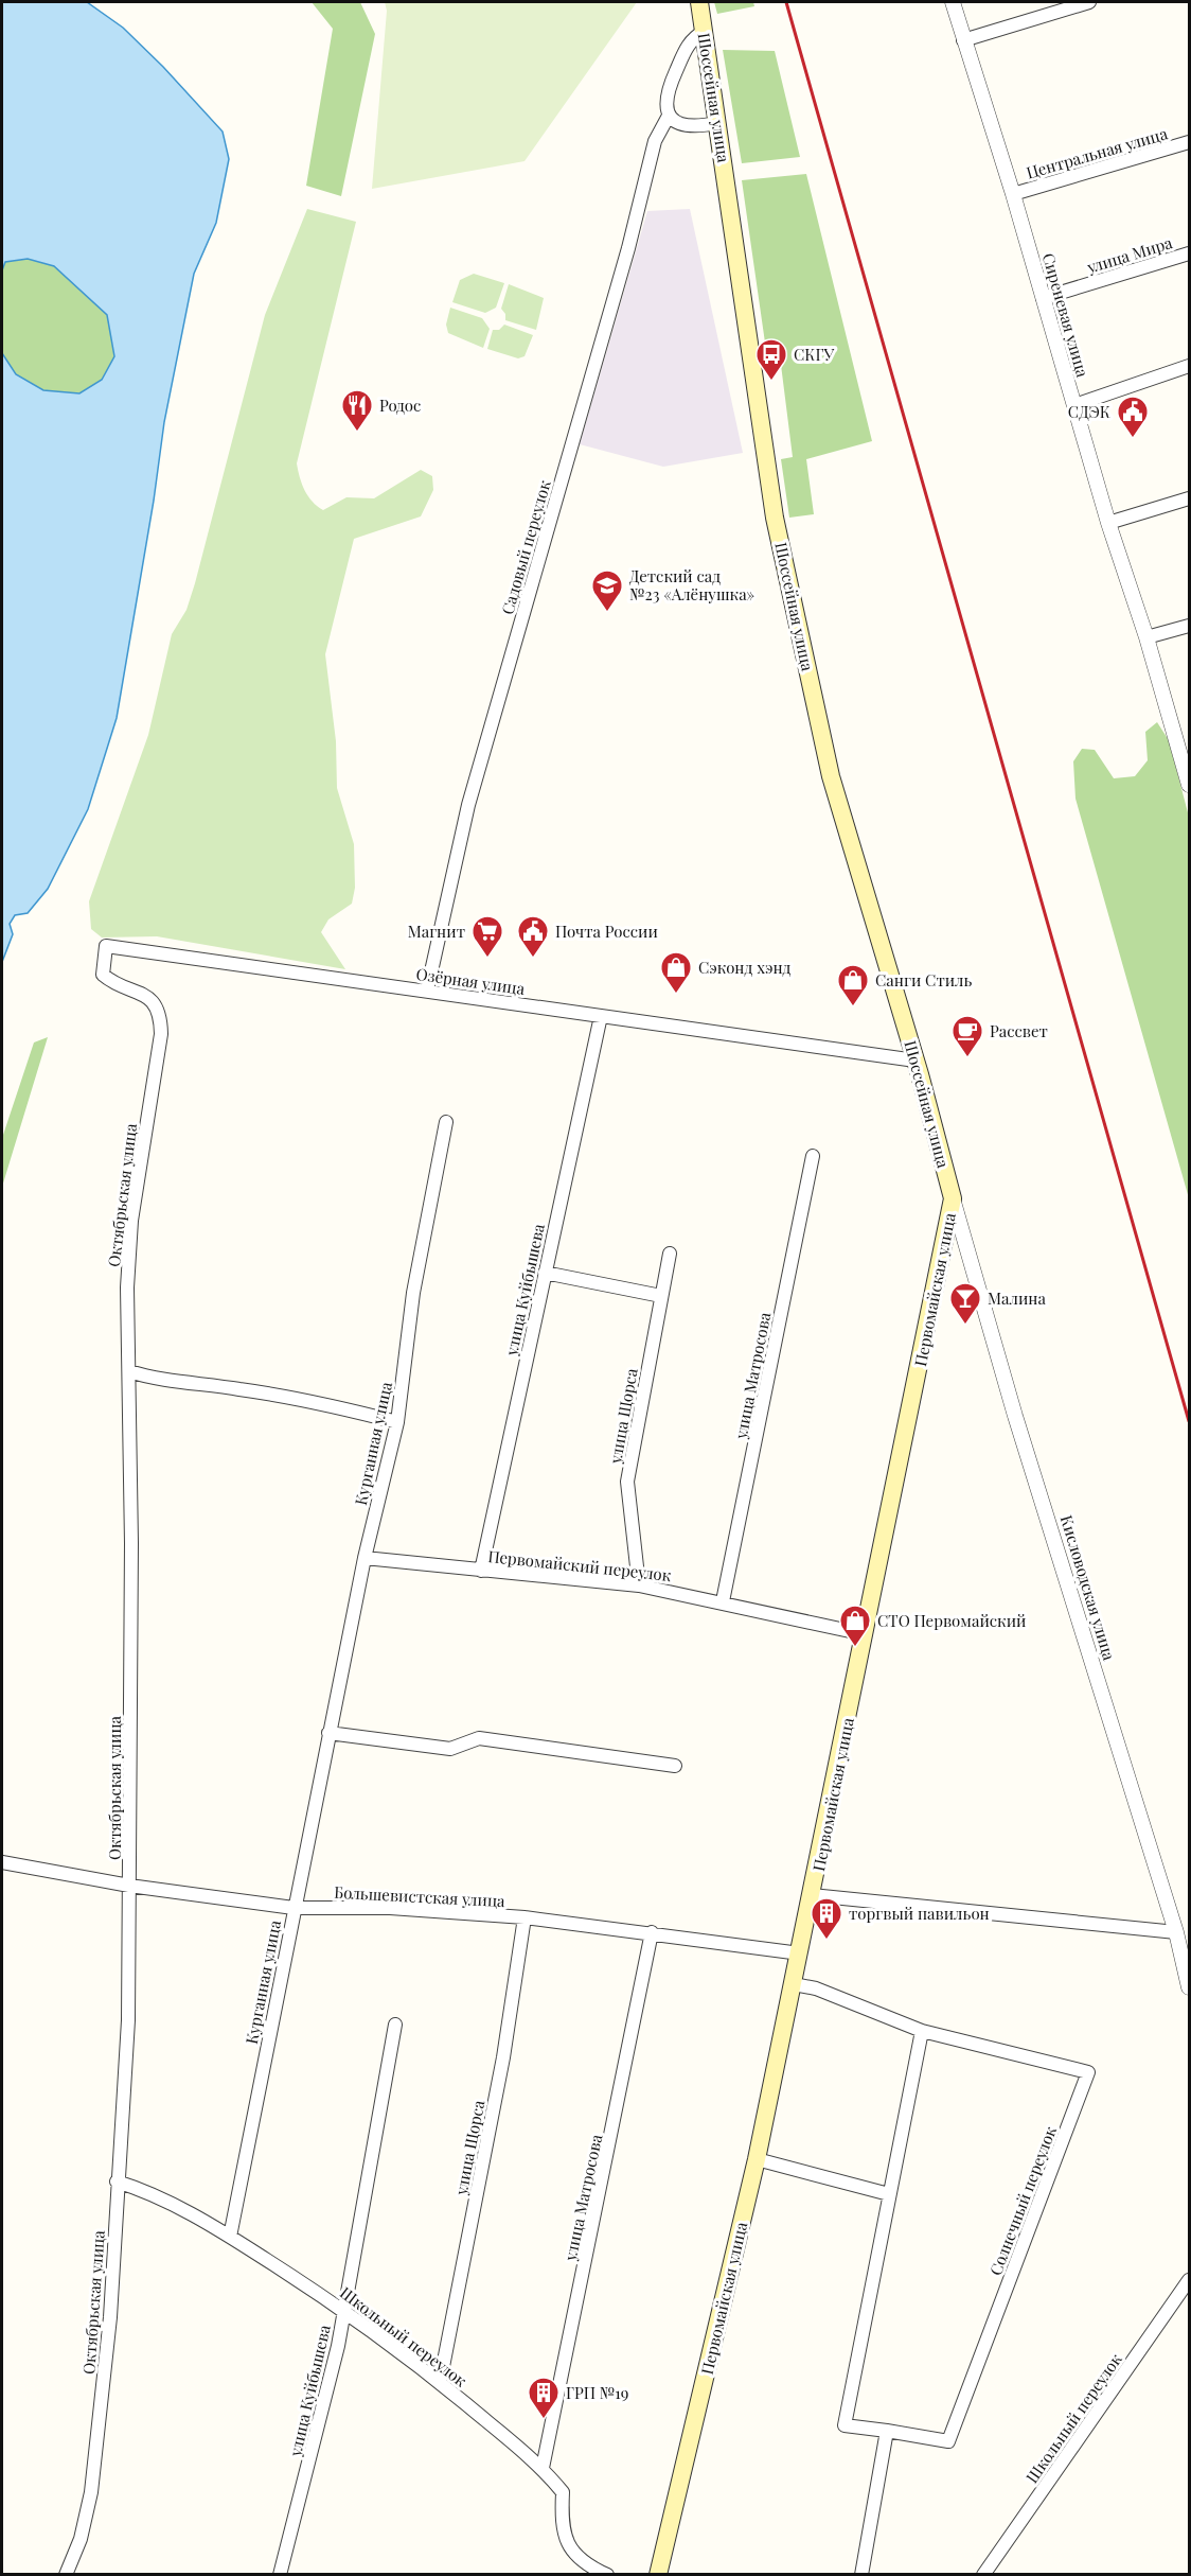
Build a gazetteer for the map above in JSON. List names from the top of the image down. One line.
{"streets":{"main road":["Шоссейная улица","Первомайская улица"],"street":["Центральная улица","улица Мира","Сиреневая улица","Садовый переулок","Озёрная улица","Октябрьская улица","улица Куйбышева","улица Матросова","улица Щорса","Курганная улица","Первомайский переулок","Кисловодская улица","Большевистская улица","Солнечный переулок","Школьный переулок"]},"crossings":[["Шоссейная улица","Озёрная улица"],["Шоссейная улица","Первомайская улица"],["Шоссейная улица","Кисловодская улица"],["Центральная улица","Сиреневая улица"],["улица Мира","Сиреневая улица"],["Садовый переулок","Озёрная улица"],["Озёрная улица","Октябрьская улица"],["Озёрная улица","улица Куйбышева"],["Октябрьская улица","Большевистская улица"],["Октябрьская улица","Школьный переулок"],["улица Куйбышева","Первомайский переулок"],["улица Куйбышева","Школьный переулок"],["Первомайская улица","Первомайский переулок"],["Первомайская улица","Кисловодская улица"],["Первомайская улица","Большевистская улица"],["Первомайская улица","Солнечный переулок"],["улица Матросова","Первомайский переулок"],["улица Матросова","Большевистская улица"],["улица Матросова","Школьный переулок"],["улица Щорса","Первомайский переулок"],["улица Щорса","Большевистская улица"],["улица Щорса","Школьный переулок"],["Курганная улица","Первомайский переулок"],["Курганная улица","Большевистская улица"],["Курганная улица","Школьный переулок"]],"places":{"bus stop":["СКГУ"],"restaurant":["Родос"],"public building":["СДЭК","Почта России"],"school or university":["Детский сад №23 «Алёнушка»"],"supermarket":["Магнит"],"shop":["Сэконд хэнд","Санги Стиль","СТО Первомайский"],"cafe":["Рассвет"],"bar":["Малина"],"building":["торгвый павильон","ГРП №19"]}}
